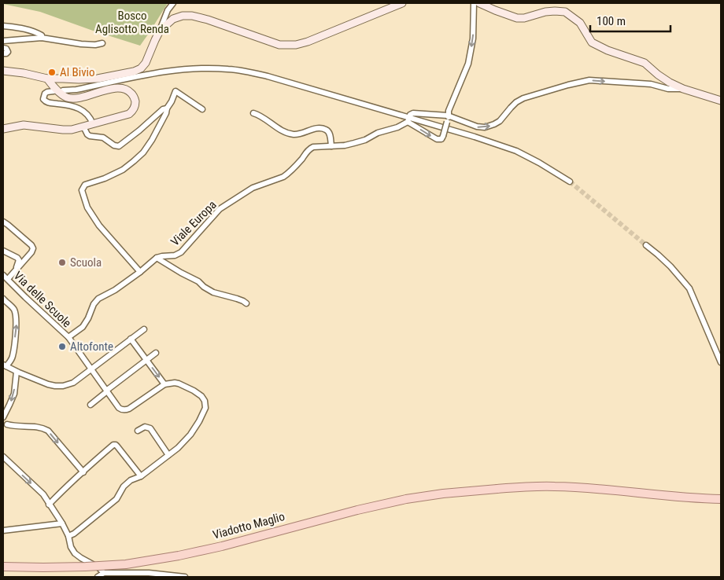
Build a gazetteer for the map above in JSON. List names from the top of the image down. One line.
{"streets":{"main road":["Viadotto Maglio"],"street":["Viale Europa","Via delle Scuole"]},"parks":["Bosco Aglisotto Renda"],"places":["Al Bivio","Scuola","Altofonte"],"scale_bar":"100 m"}
